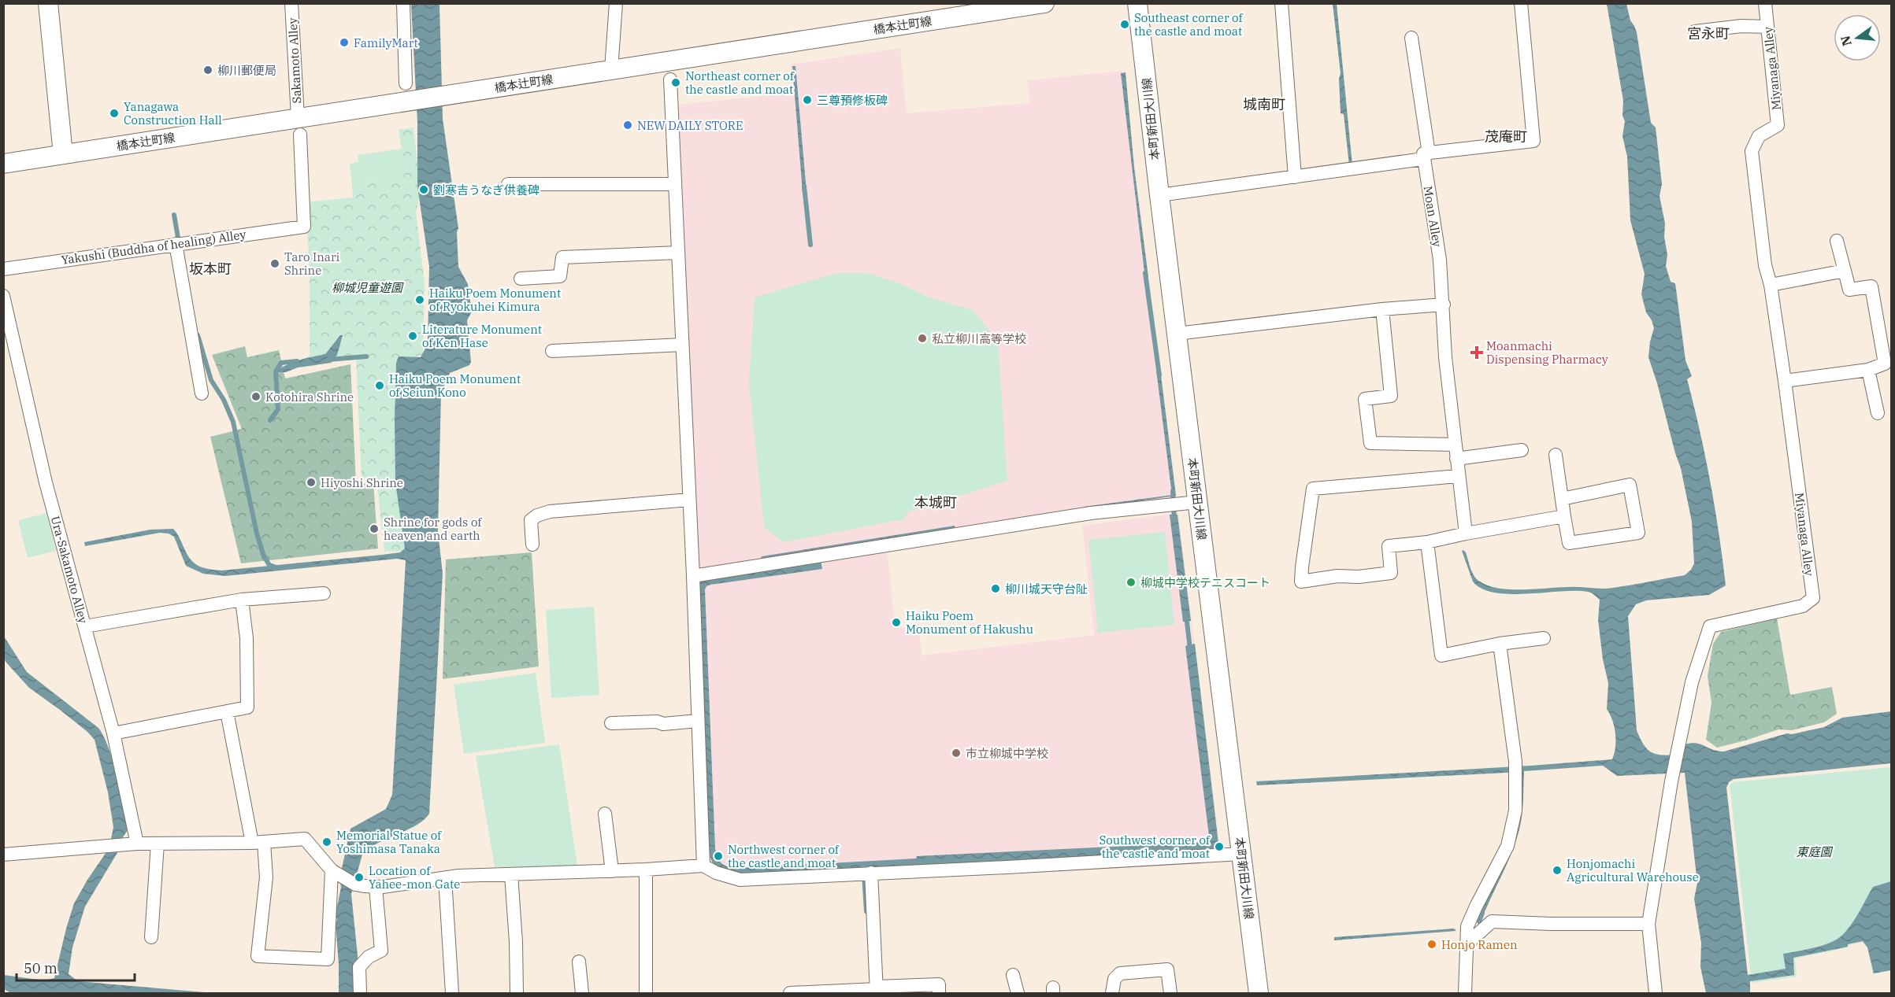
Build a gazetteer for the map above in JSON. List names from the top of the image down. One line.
{"streets":{"main road":["橋本辻町線","本町新田大川線"],"street":["Sakamoto Alley","Miyanaga Alley","Moan Alley","Yakushi (Buddha of healing) Alley","Ura-Sakamoto Alley"]},"crossings":[["橋本辻町線","Sakamoto Alley"],["Sakamoto Alley","Yakushi (Buddha of healing) Alley"]],"districts":["宮永町","城南町","茂庵町","坂本町","本城町"],"parks":["柳城児童遊園","東庭園"],"places":{"other":["Southeast corner of the castle and moat","FamilyMart","柳川郵便局","Northeast corner of the castle and moat","三尊預修板碑","Yanagawa Construction Hall","NEW DAILY STORE","劉寒吉うなぎ供養碑","Taro Inari Shrine","Haiku Poem Monument of Ryokuhei Kimura","Literature Monument of Ken Hase","私立柳川高等学校","Haiku Poem Monument of Seiun Kono","Kotohira Shrine","Hiyoshi Shrine","Shrine for gods of heaven and earth","柳城中学校テニスコート","柳川城天守台阯","Haiku Poem Monument of Hakushu","市立柳城中学校","Memorial Statue of Yoshimasa Tanaka","Southwest corner of the castle and moat","Northwest corner of the castle and moat","Honjomachi Agricultural Warehouse","Location of Yahee-mon Gate","Honjo Ramen"],"health":["Moanmachi Dispensing Pharmacy"]},"scale_bar":"50 m","north":"left"}
